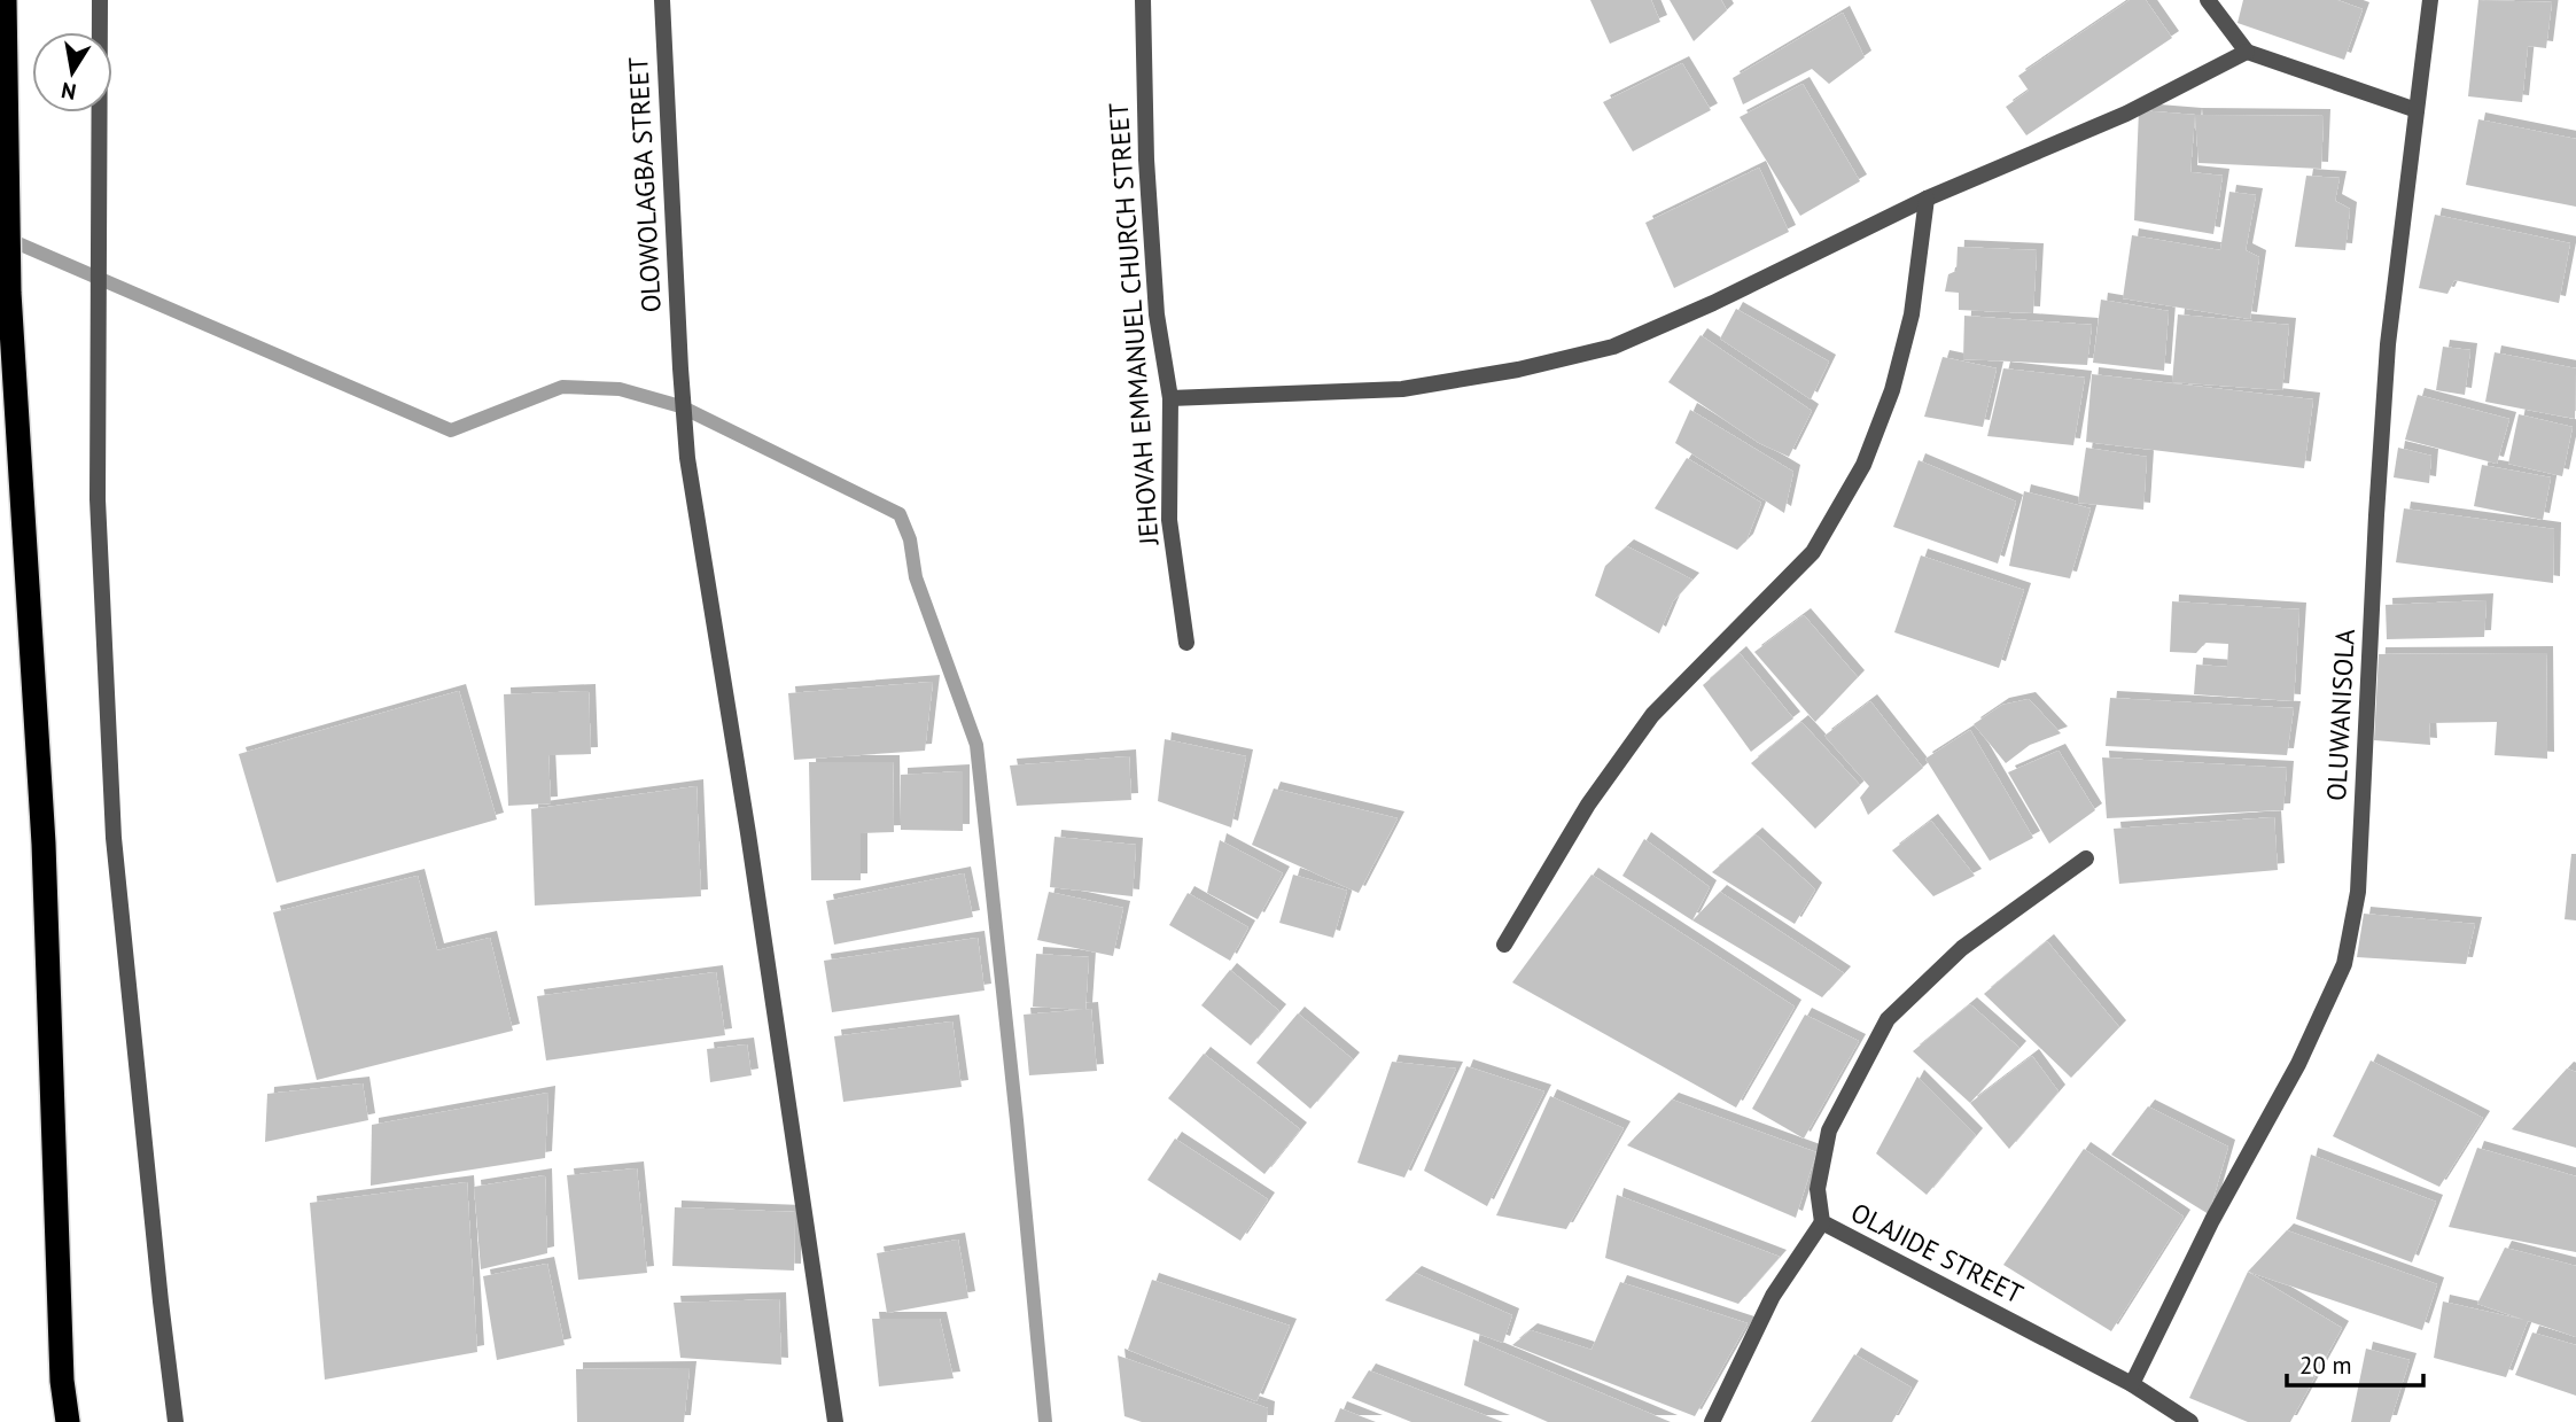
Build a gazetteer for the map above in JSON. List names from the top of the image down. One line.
{"streets":{"street":["OLOWOLAGBA STREET","JEHOVAH EMMANUEL CHURCH STREET","OLUWANISOLA","OLAJIDE STREET"]},"crossings":[["OLUWANISOLA","OLAJIDE STREET"]],"scale_bar":"20 m","north":"bottom"}
